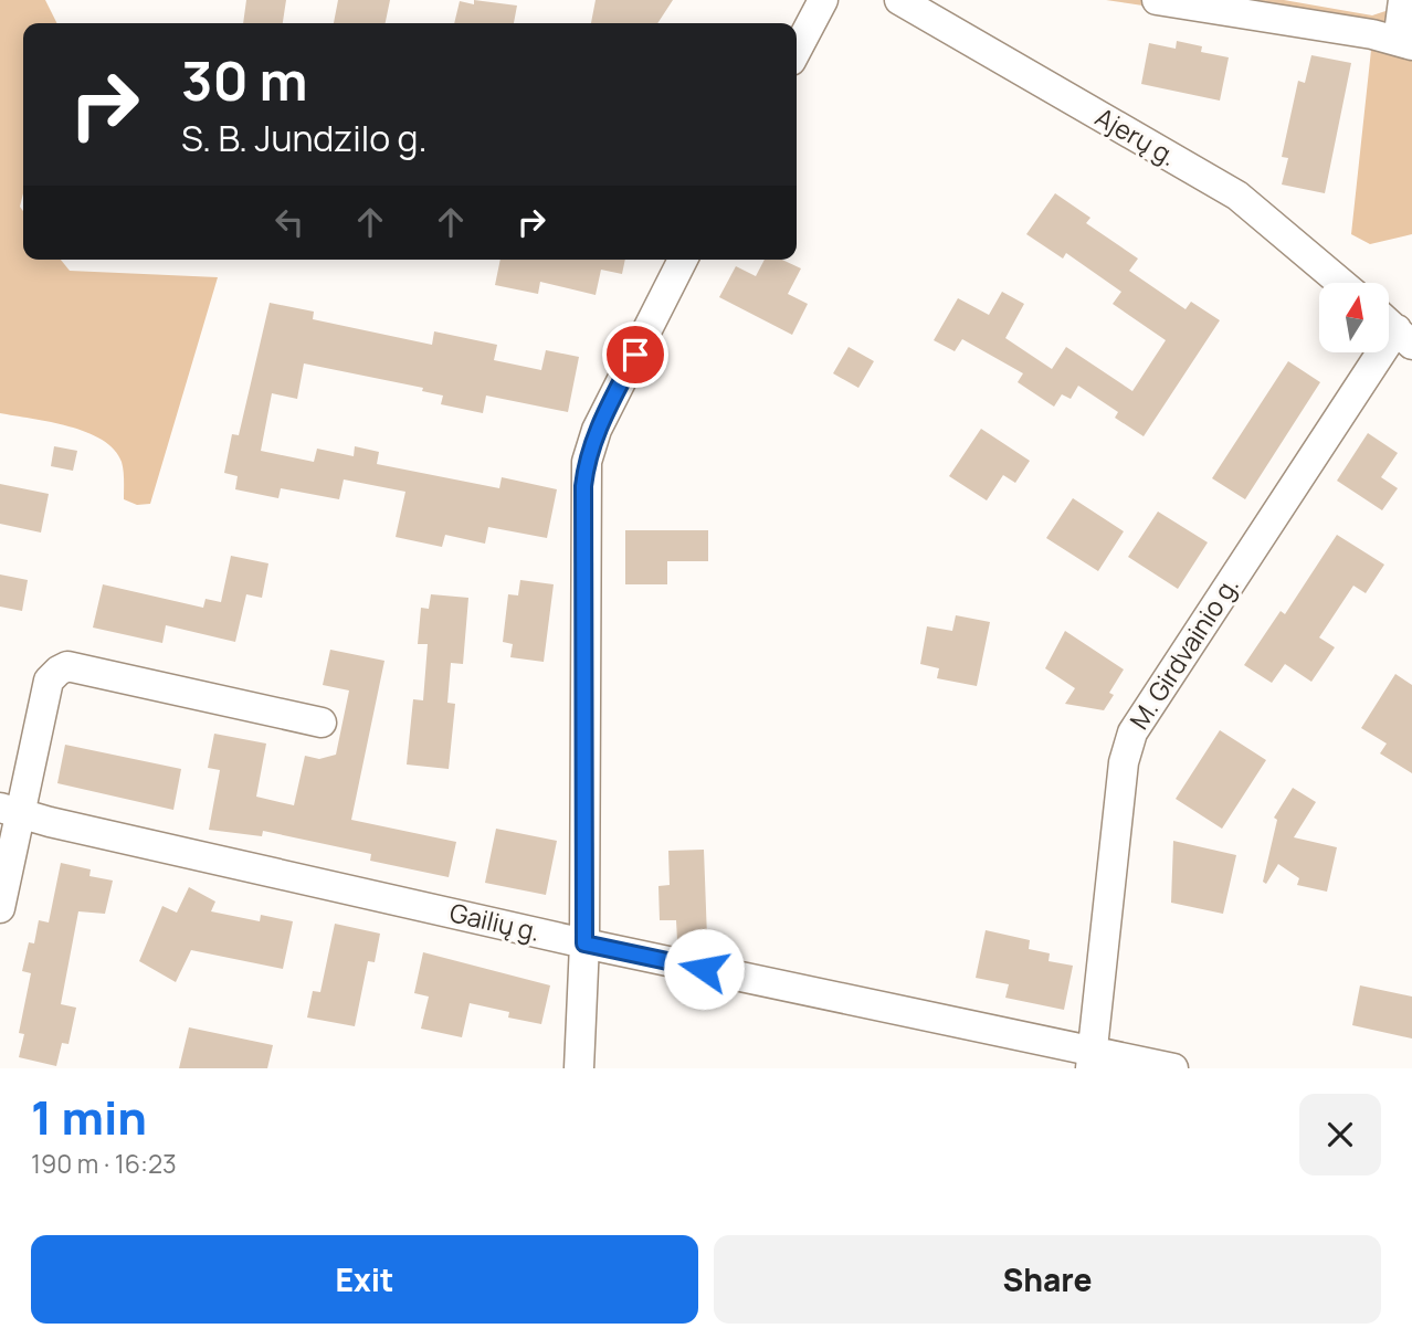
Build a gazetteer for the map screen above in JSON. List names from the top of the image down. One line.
{"streets":{"street":["Ajerų g.","M. Girdvainio g.","Gailių g."]},"crossings":[["M. Girdvainio g.","Gailių g."]],"north":"top","page":{"turn":["30 m","S. B. Jundzilo g."],"heading":["1 min","190 m · 16:23"],"buttons":["Exit","Share"]}}
